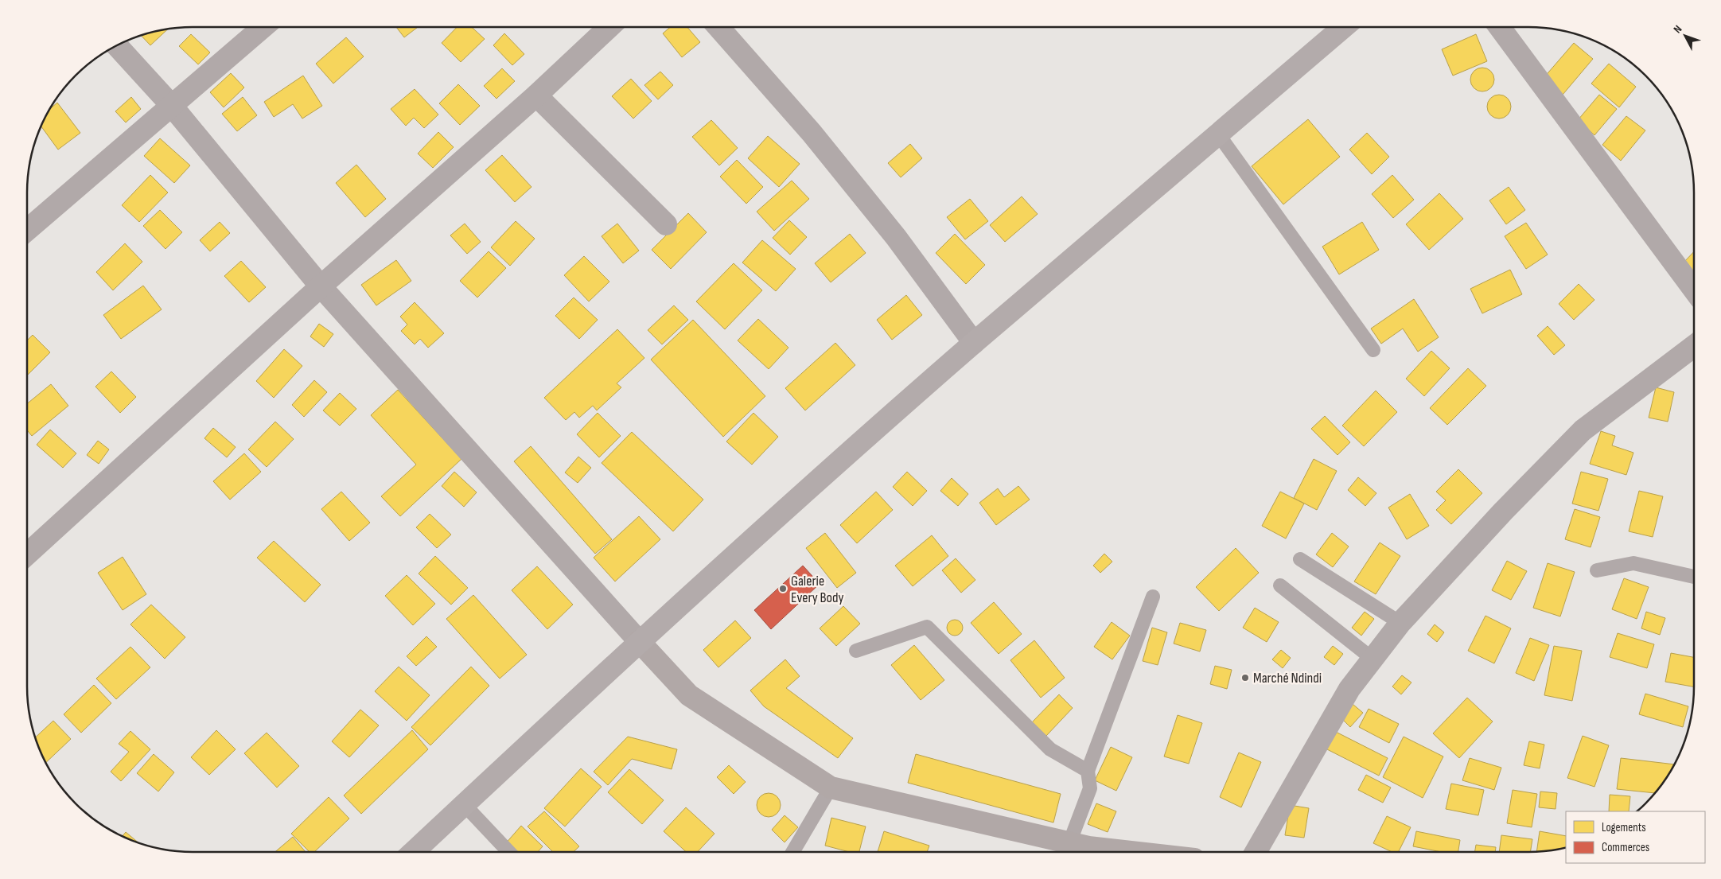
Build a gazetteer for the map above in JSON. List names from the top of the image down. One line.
{"places":["Galerie Every Body","Marché Ndindi"],"legend":["Logements","Commerces"],"north":"top left"}
